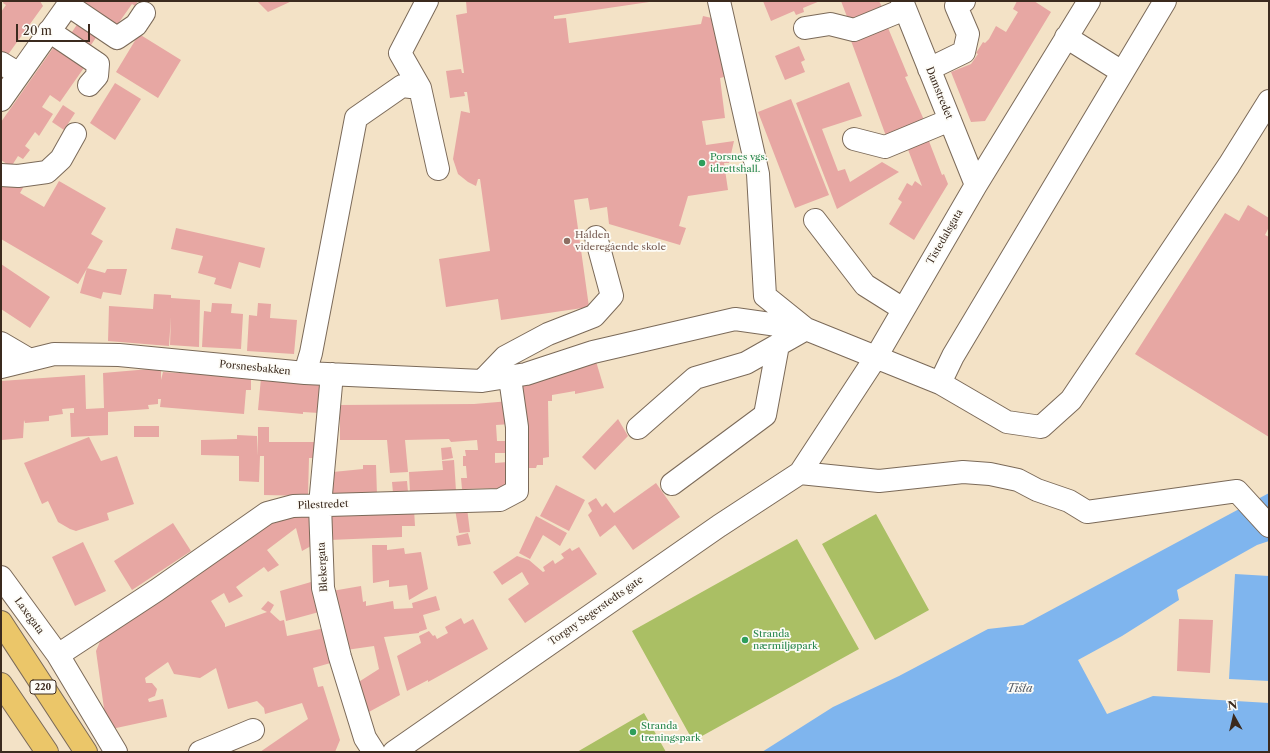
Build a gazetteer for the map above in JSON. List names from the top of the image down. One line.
{"streets":{"main road":["220"],"street":["Damstredet","Tistedalsgata","Porsnesbakken","Pilestredet","Blekergata","Torgny Segerstedts gate","Laxegata"]},"crossings":[["Damstredet","Tistedalsgata"],["Tistedalsgata","Torgny Segerstedts gate"],["Porsnesbakken","Pilestredet"],["Porsnesbakken","Blekergata"],["Pilestredet","Blekergata"],["Pilestredet","Laxegata"]],"water":["Tista"],"places":["Porsnes vgs. idrettshall.","Halden videregående skole","Stranda nærmiljøpark","Stranda treningspark"],"scale_bar":"20 m","north":"top"}
